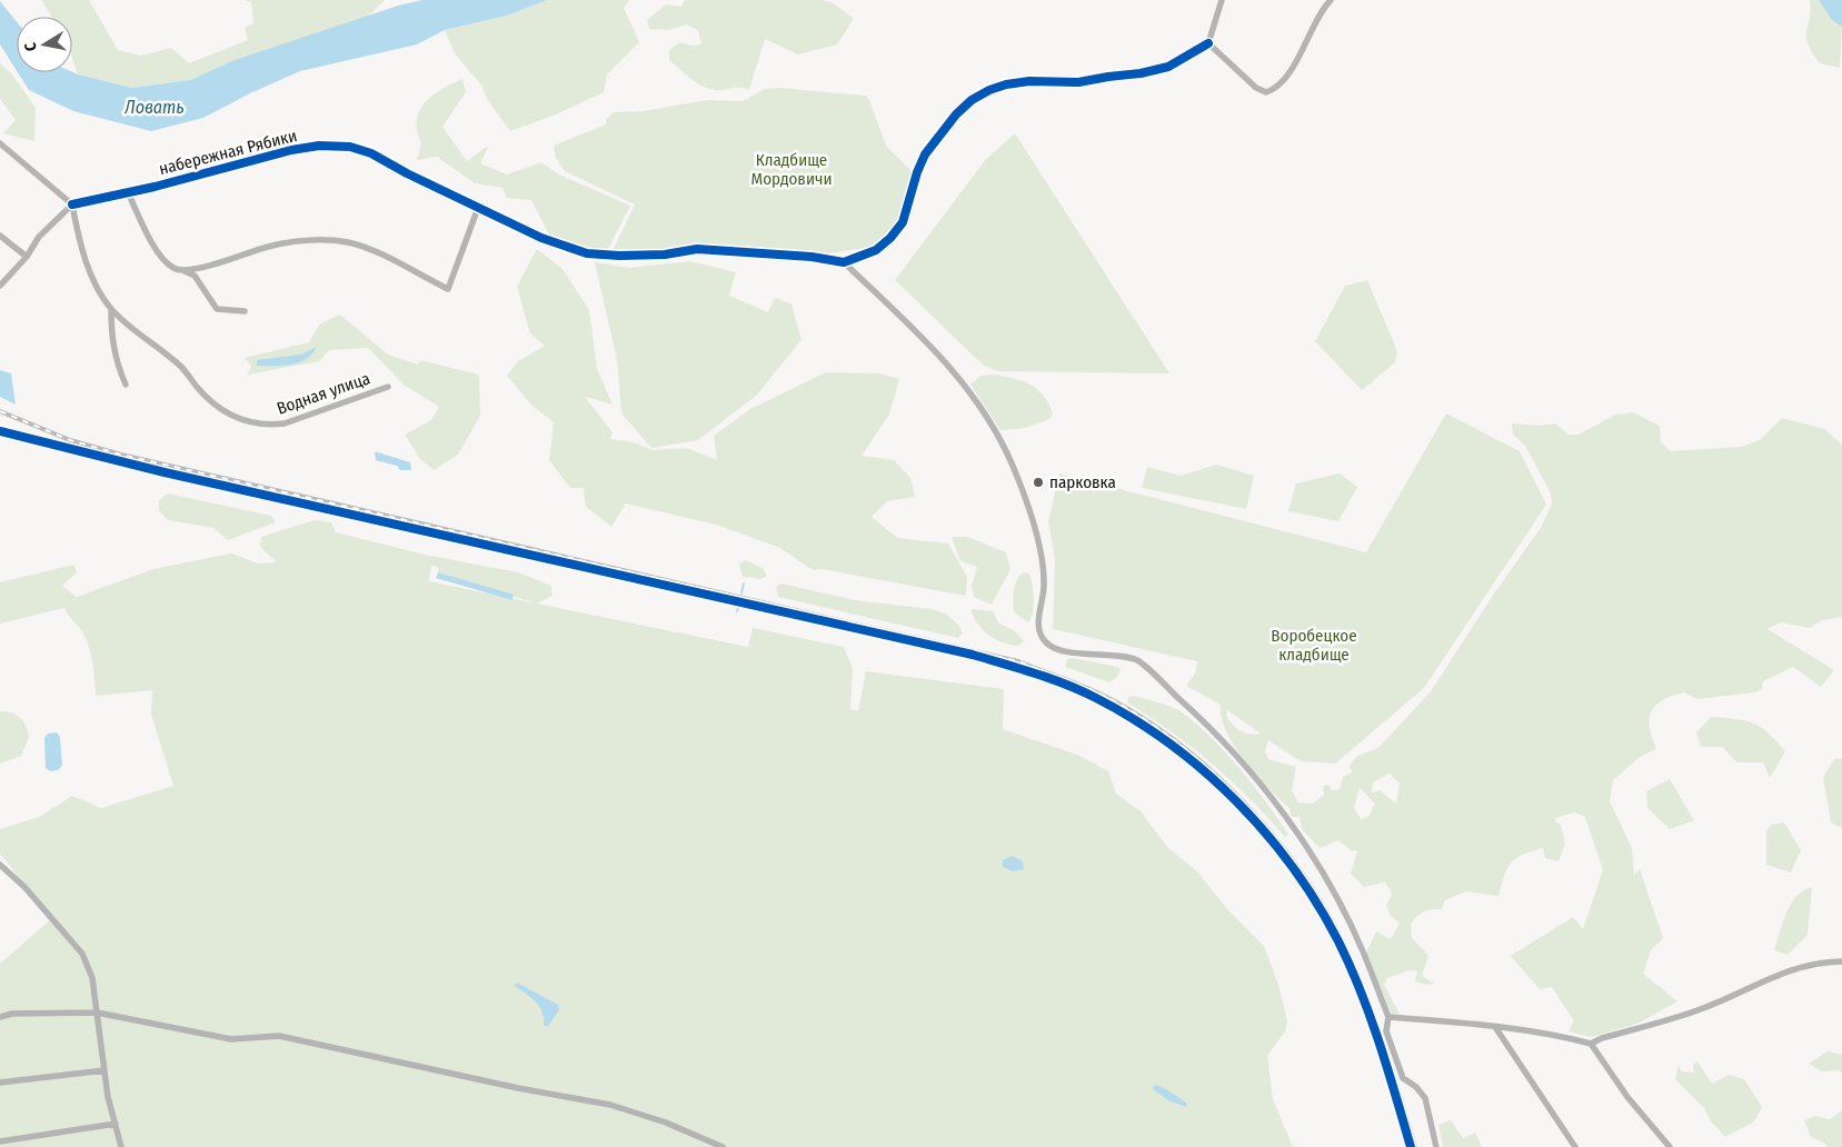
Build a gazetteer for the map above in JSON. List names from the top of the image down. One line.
{"streets":{"street":["набережная Рябики","Водная улица"]},"crossings":[["набережная Рябики","Водная улица"]],"water":["Ловать"],"parks":["Кладбище Мордовичи","Воробецкое кладбище"],"places":["парковка"],"north":"left"}
